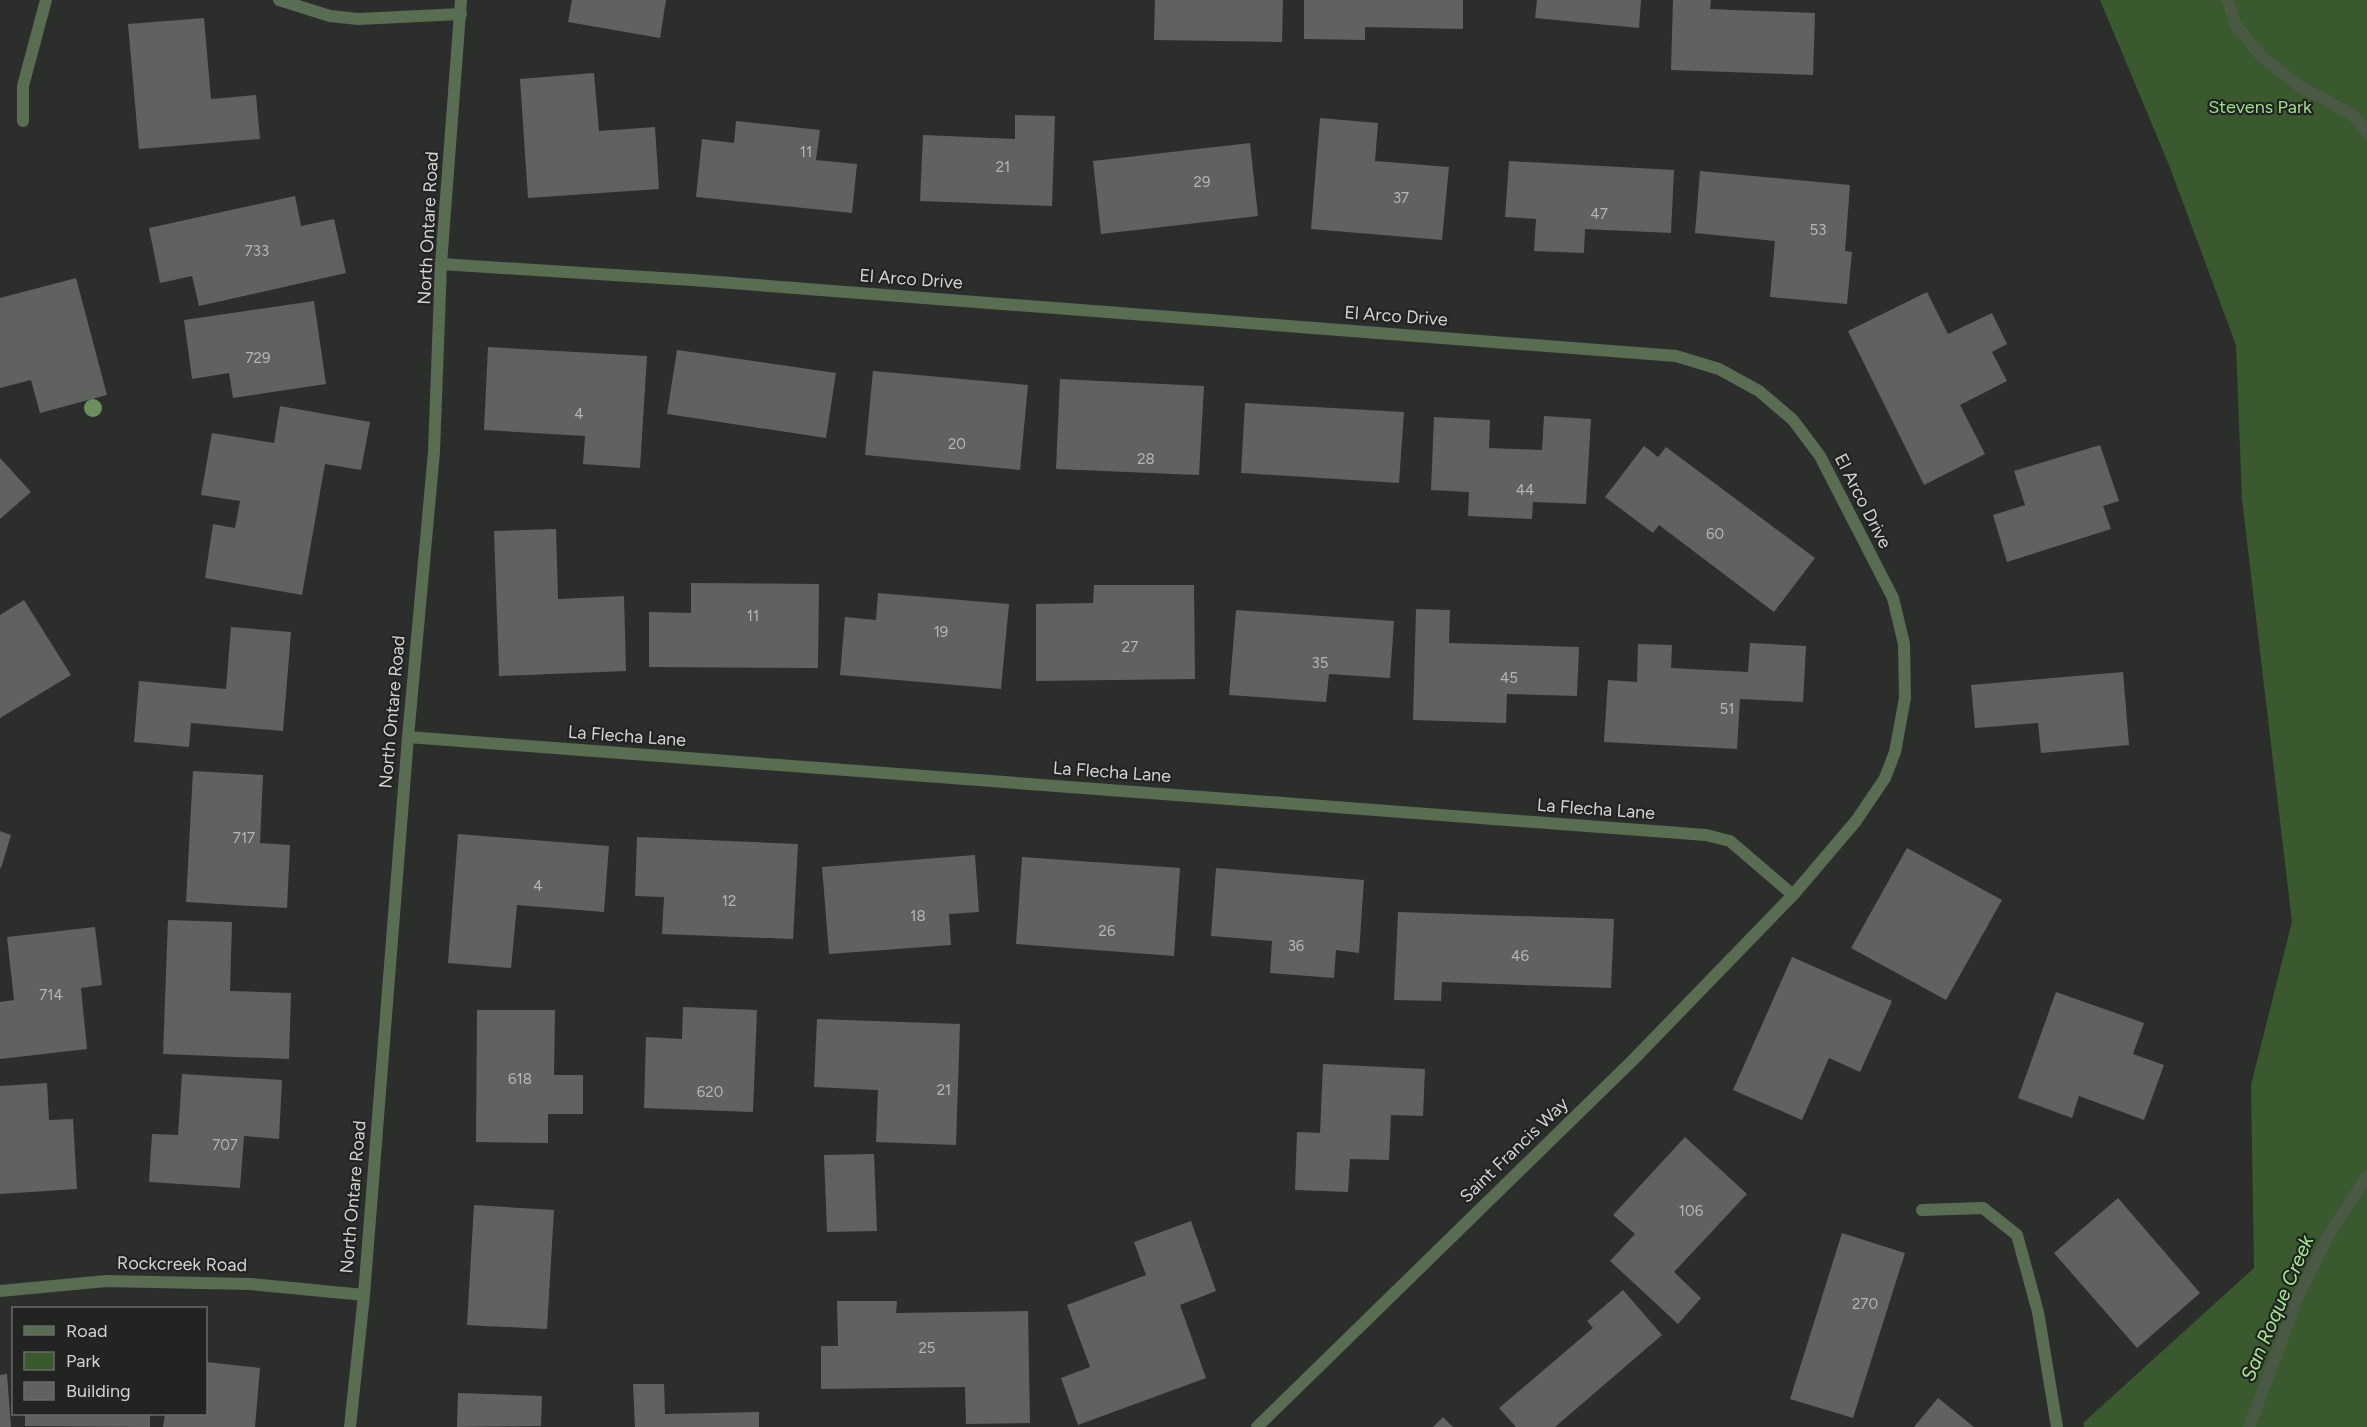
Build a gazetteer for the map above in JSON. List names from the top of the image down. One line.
{"streets":{"street":["North Ontare Road","El Arco Drive","La Flecha Lane","Saint Francis Way","Rockcreek Road"]},"crossings":[["North Ontare Road","El Arco Drive"],["North Ontare Road","La Flecha Lane"],["North Ontare Road","Rockcreek Road"],["El Arco Drive","La Flecha Lane"],["El Arco Drive","Saint Francis Way"],["La Flecha Lane","Saint Francis Way"]],"water":["San Roque Creek"],"parks":["Stevens Park"],"house_numbers":["11","21","29","37","47","53","733","729","4","20","28","44","60","11","19","27","35","45","51","717","4","12","18","26","36","46","714","618","21","620","707","106","270","25"],"legend":["Road","Park","Building"]}
